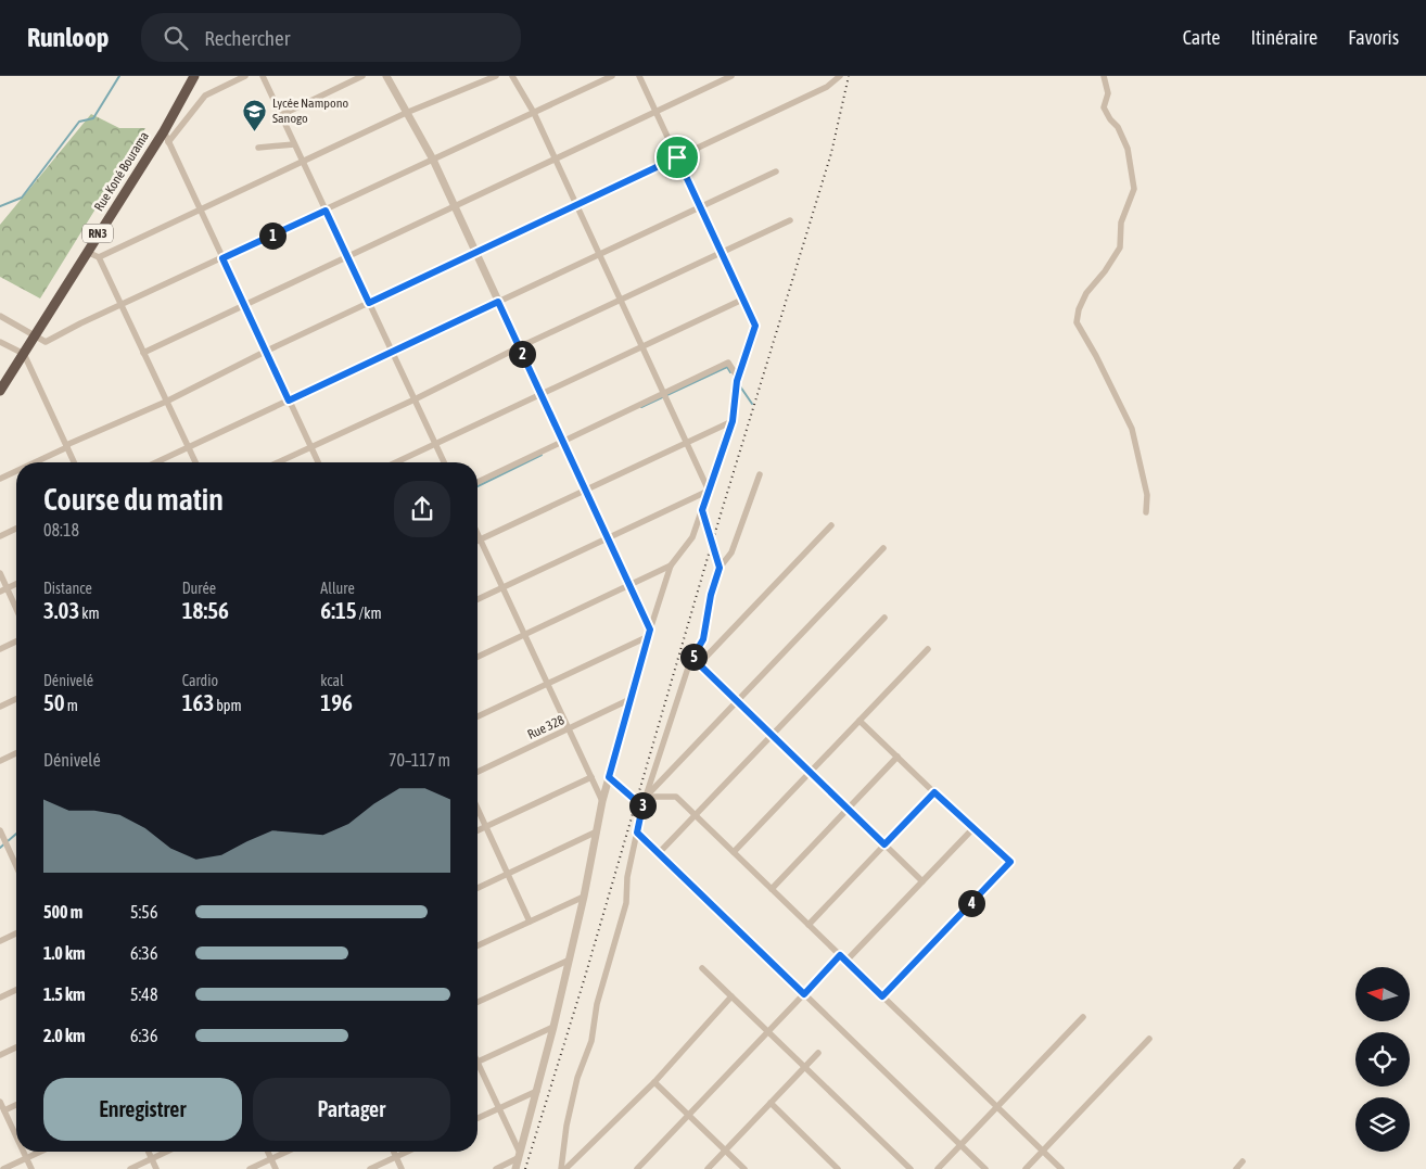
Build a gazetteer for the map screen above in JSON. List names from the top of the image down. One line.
{"streets":{"highway":["Rue Koné Bourama","RN3"],"street":["Rue 328"]},"places":{"school or university":["Lycée Nampono Sanogo"]},"north":"left","page":{"header":"Runloop","search":"Rechercher","nav":["Carte","Itinéraire","Favoris"],"pins":["1","2","5","3","4"],"heading":["Course du matin","08:18"],"stats":[["Distance","3.03 km"],["Durée","18:56"],["Allure","6:15 /km"],["Dénivelé","50 m"],["Cardio","163 bpm"],["kcal","196"]],"chart":["Dénivelé","70–117 m"],"list":[{"name":"500 m","note":"5:56"},{"name":"1.0 km","note":"6:36"},{"name":"1.5 km","note":"5:48"},{"name":"2.0 km","note":"6:36"}],"buttons":["Enregistrer","Partager"]}}
